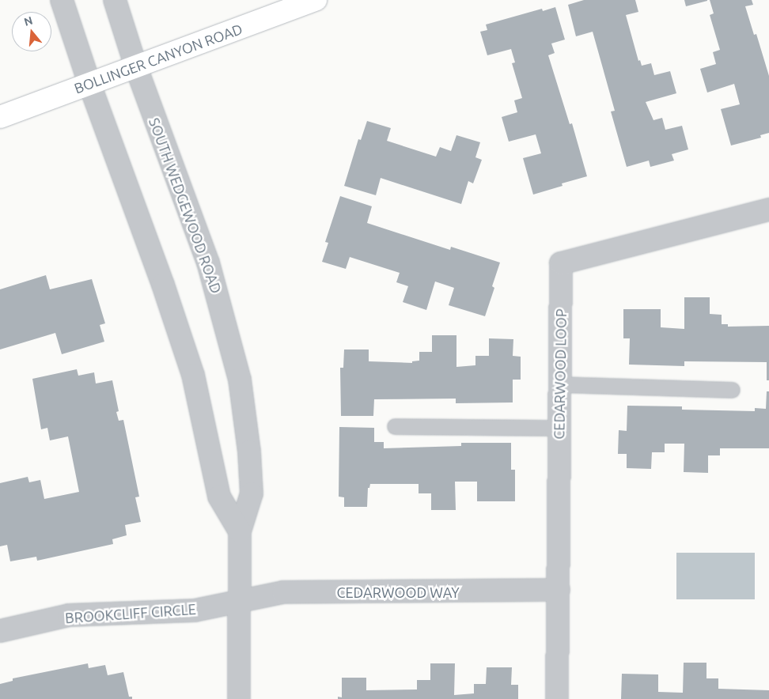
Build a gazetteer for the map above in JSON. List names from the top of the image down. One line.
{"streets":{"main road":["BOLLINGER CANYON ROAD"],"street":["SOUTH WEDGEWOOD ROAD","CEDARWOOD LOOP","CEDARWOOD WAY","BROOKCLIFF CIRCLE"]},"crossings":[["BOLLINGER CANYON ROAD","SOUTH WEDGEWOOD ROAD"],["SOUTH WEDGEWOOD ROAD","CEDARWOOD WAY"],["SOUTH WEDGEWOOD ROAD","BROOKCLIFF CIRCLE"],["CEDARWOOD LOOP","CEDARWOOD WAY"],["CEDARWOOD WAY","BROOKCLIFF CIRCLE"]],"north":"top"}
